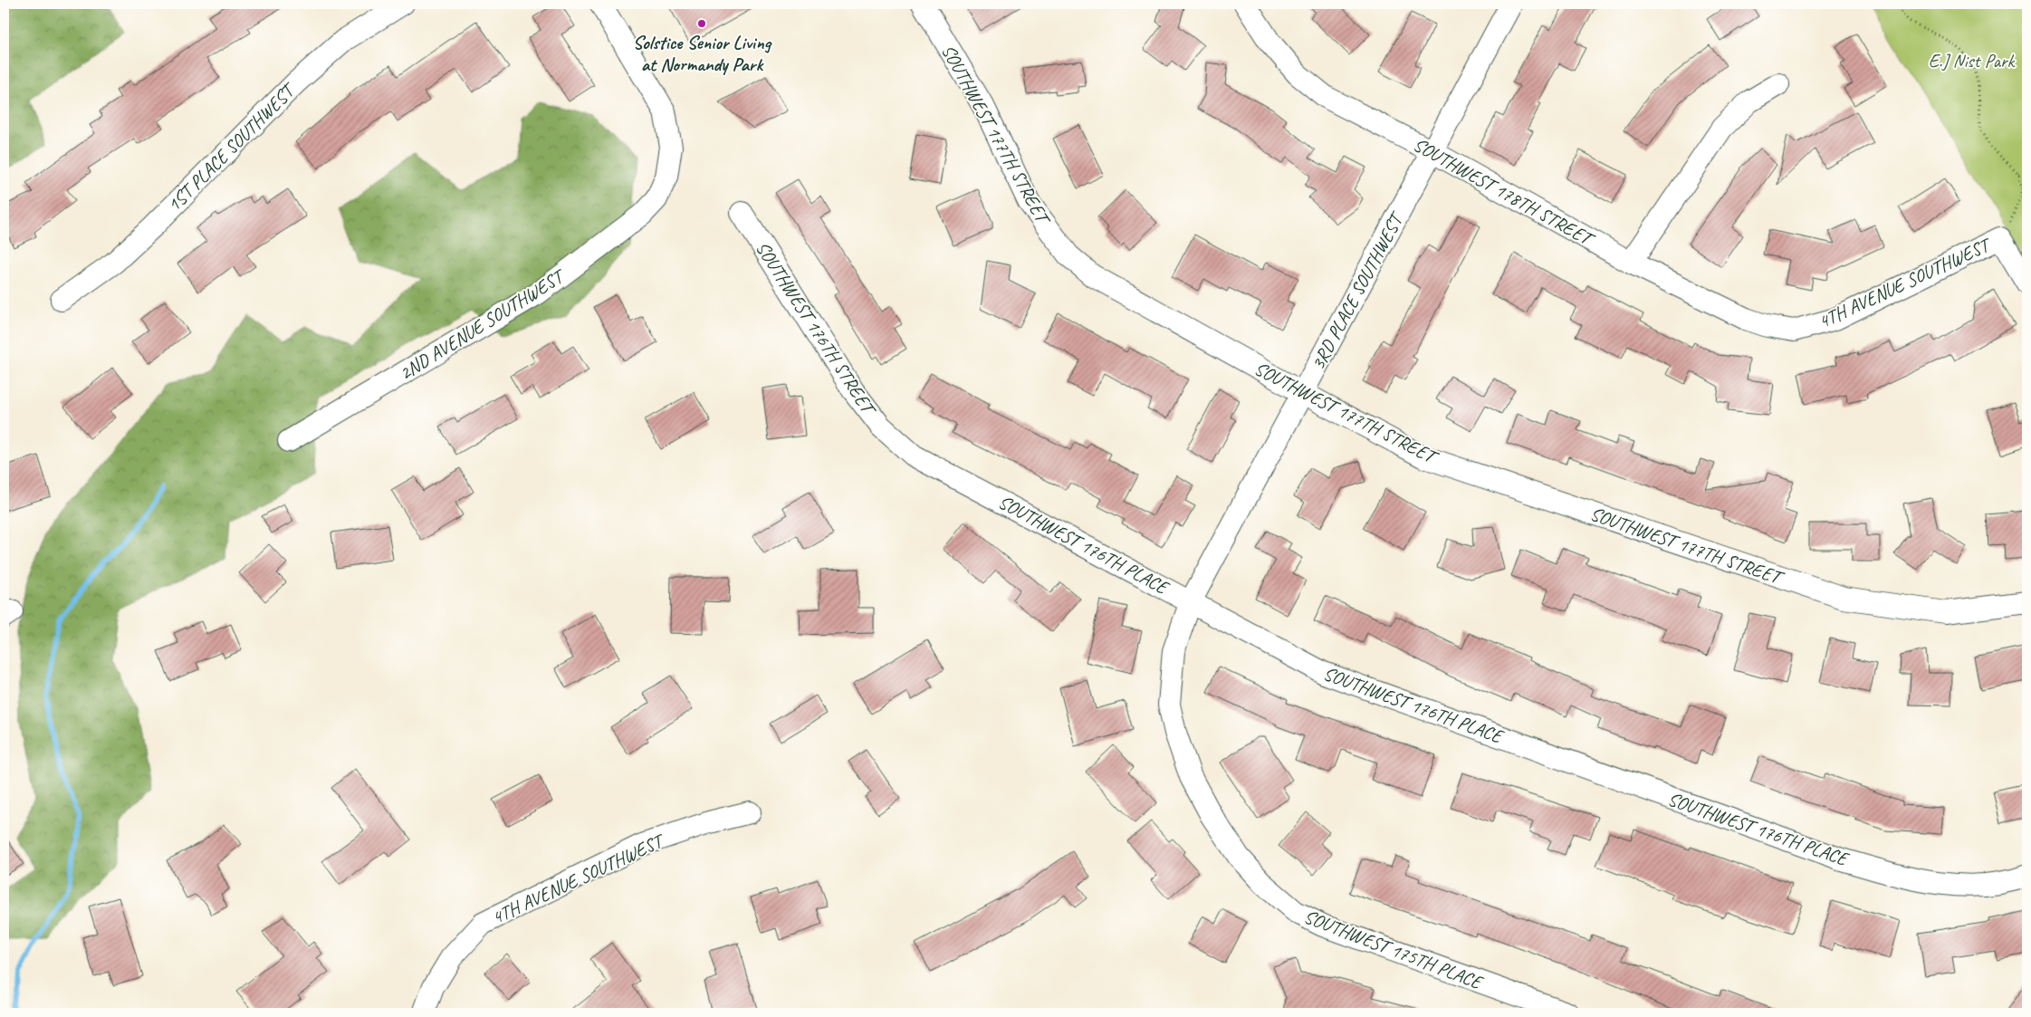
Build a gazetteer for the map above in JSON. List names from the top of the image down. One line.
{"streets":{"street":["SOUTHWEST 177TH STREET","1ST PLACE SOUTHWEST","SOUTHWEST 178TH STREET","4TH AVENUE SOUTHWEST","3RD PLACE SOUTHWEST","2ND AVENUE SOUTHWEST","SOUTHWEST 176TH STREET","SOUTHWEST 176TH PLACE","SOUTHWEST 175TH PLACE"]},"crossings":[["SOUTHWEST 177TH STREET","3RD PLACE SOUTHWEST"],["SOUTHWEST 178TH STREET","4TH AVENUE SOUTHWEST"],["SOUTHWEST 178TH STREET","3RD PLACE SOUTHWEST"],["3RD PLACE SOUTHWEST","SOUTHWEST 176TH PLACE"],["3RD PLACE SOUTHWEST","SOUTHWEST 175TH PLACE"],["SOUTHWEST 176TH STREET","SOUTHWEST 176TH PLACE"],["SOUTHWEST 176TH PLACE","SOUTHWEST 175TH PLACE"]],"parks":["E.J Nist Park"],"places":["Solstice Senior Living at Normandy Park"]}
